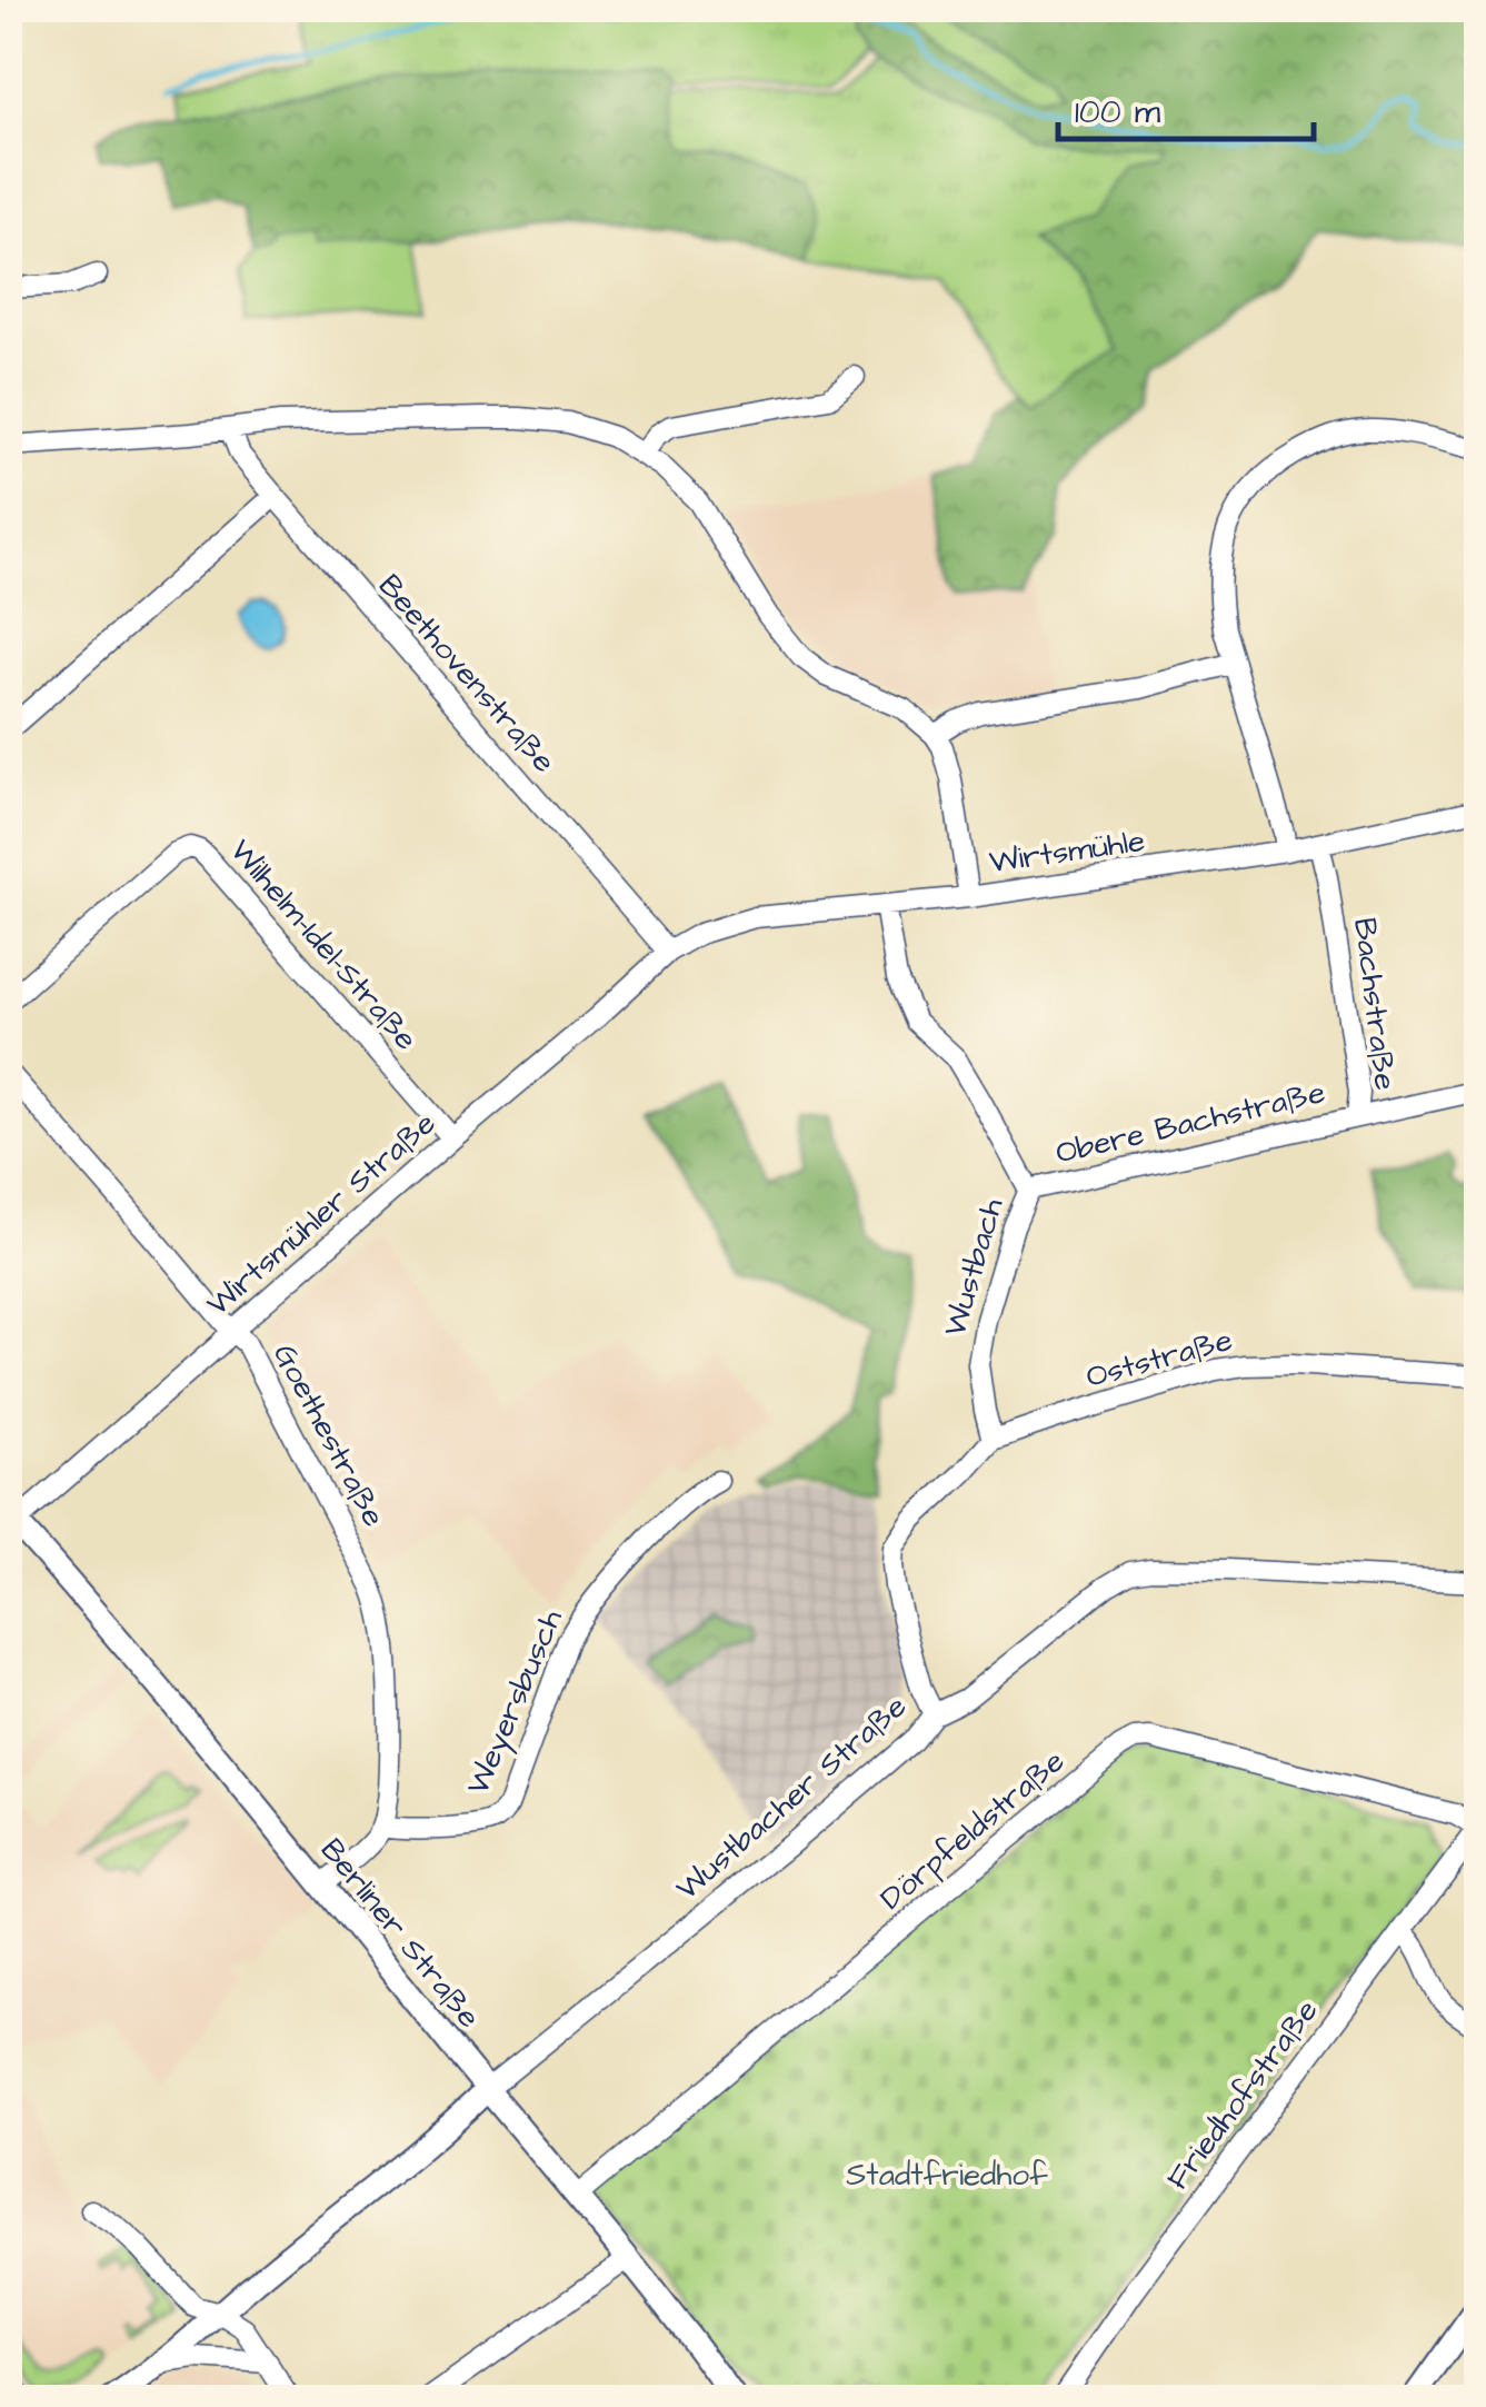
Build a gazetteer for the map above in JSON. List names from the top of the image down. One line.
{"streets":{"main road":["Berliner Straße"],"street":["Beethovenstraße","Wirtsmühle","Wilhelm-Idel-Straße","Bachstraße","Obere Bachstraße","Wirtsmühler Straße","Wustbach","Oststraße","Goethestraße","Weyersbusch","Wustbacher Straße","Dörpfeldstraße","Friedhofstraße"]},"crossings":[["Beethovenstraße","Wirtsmühle"],["Beethovenstraße","Wirtsmühler Straße"],["Wirtsmühle","Bachstraße"],["Wirtsmühle","Obere Bachstraße"],["Wirtsmühle","Wirtsmühler Straße"],["Wilhelm-Idel-Straße","Wirtsmühler Straße"],["Bachstraße","Obere Bachstraße"],["Obere Bachstraße","Wustbach"],["Wirtsmühler Straße","Goethestraße"],["Wirtsmühler Straße","Berliner Straße"],["Wustbach","Oststraße"],["Goethestraße","Weyersbusch"],["Wustbacher Straße","Berliner Straße"],["Dörpfeldstraße","Berliner Straße"],["Dörpfeldstraße","Friedhofstraße"]],"parks":["Stadtfriedhof"],"scale_bar":"100 m"}
